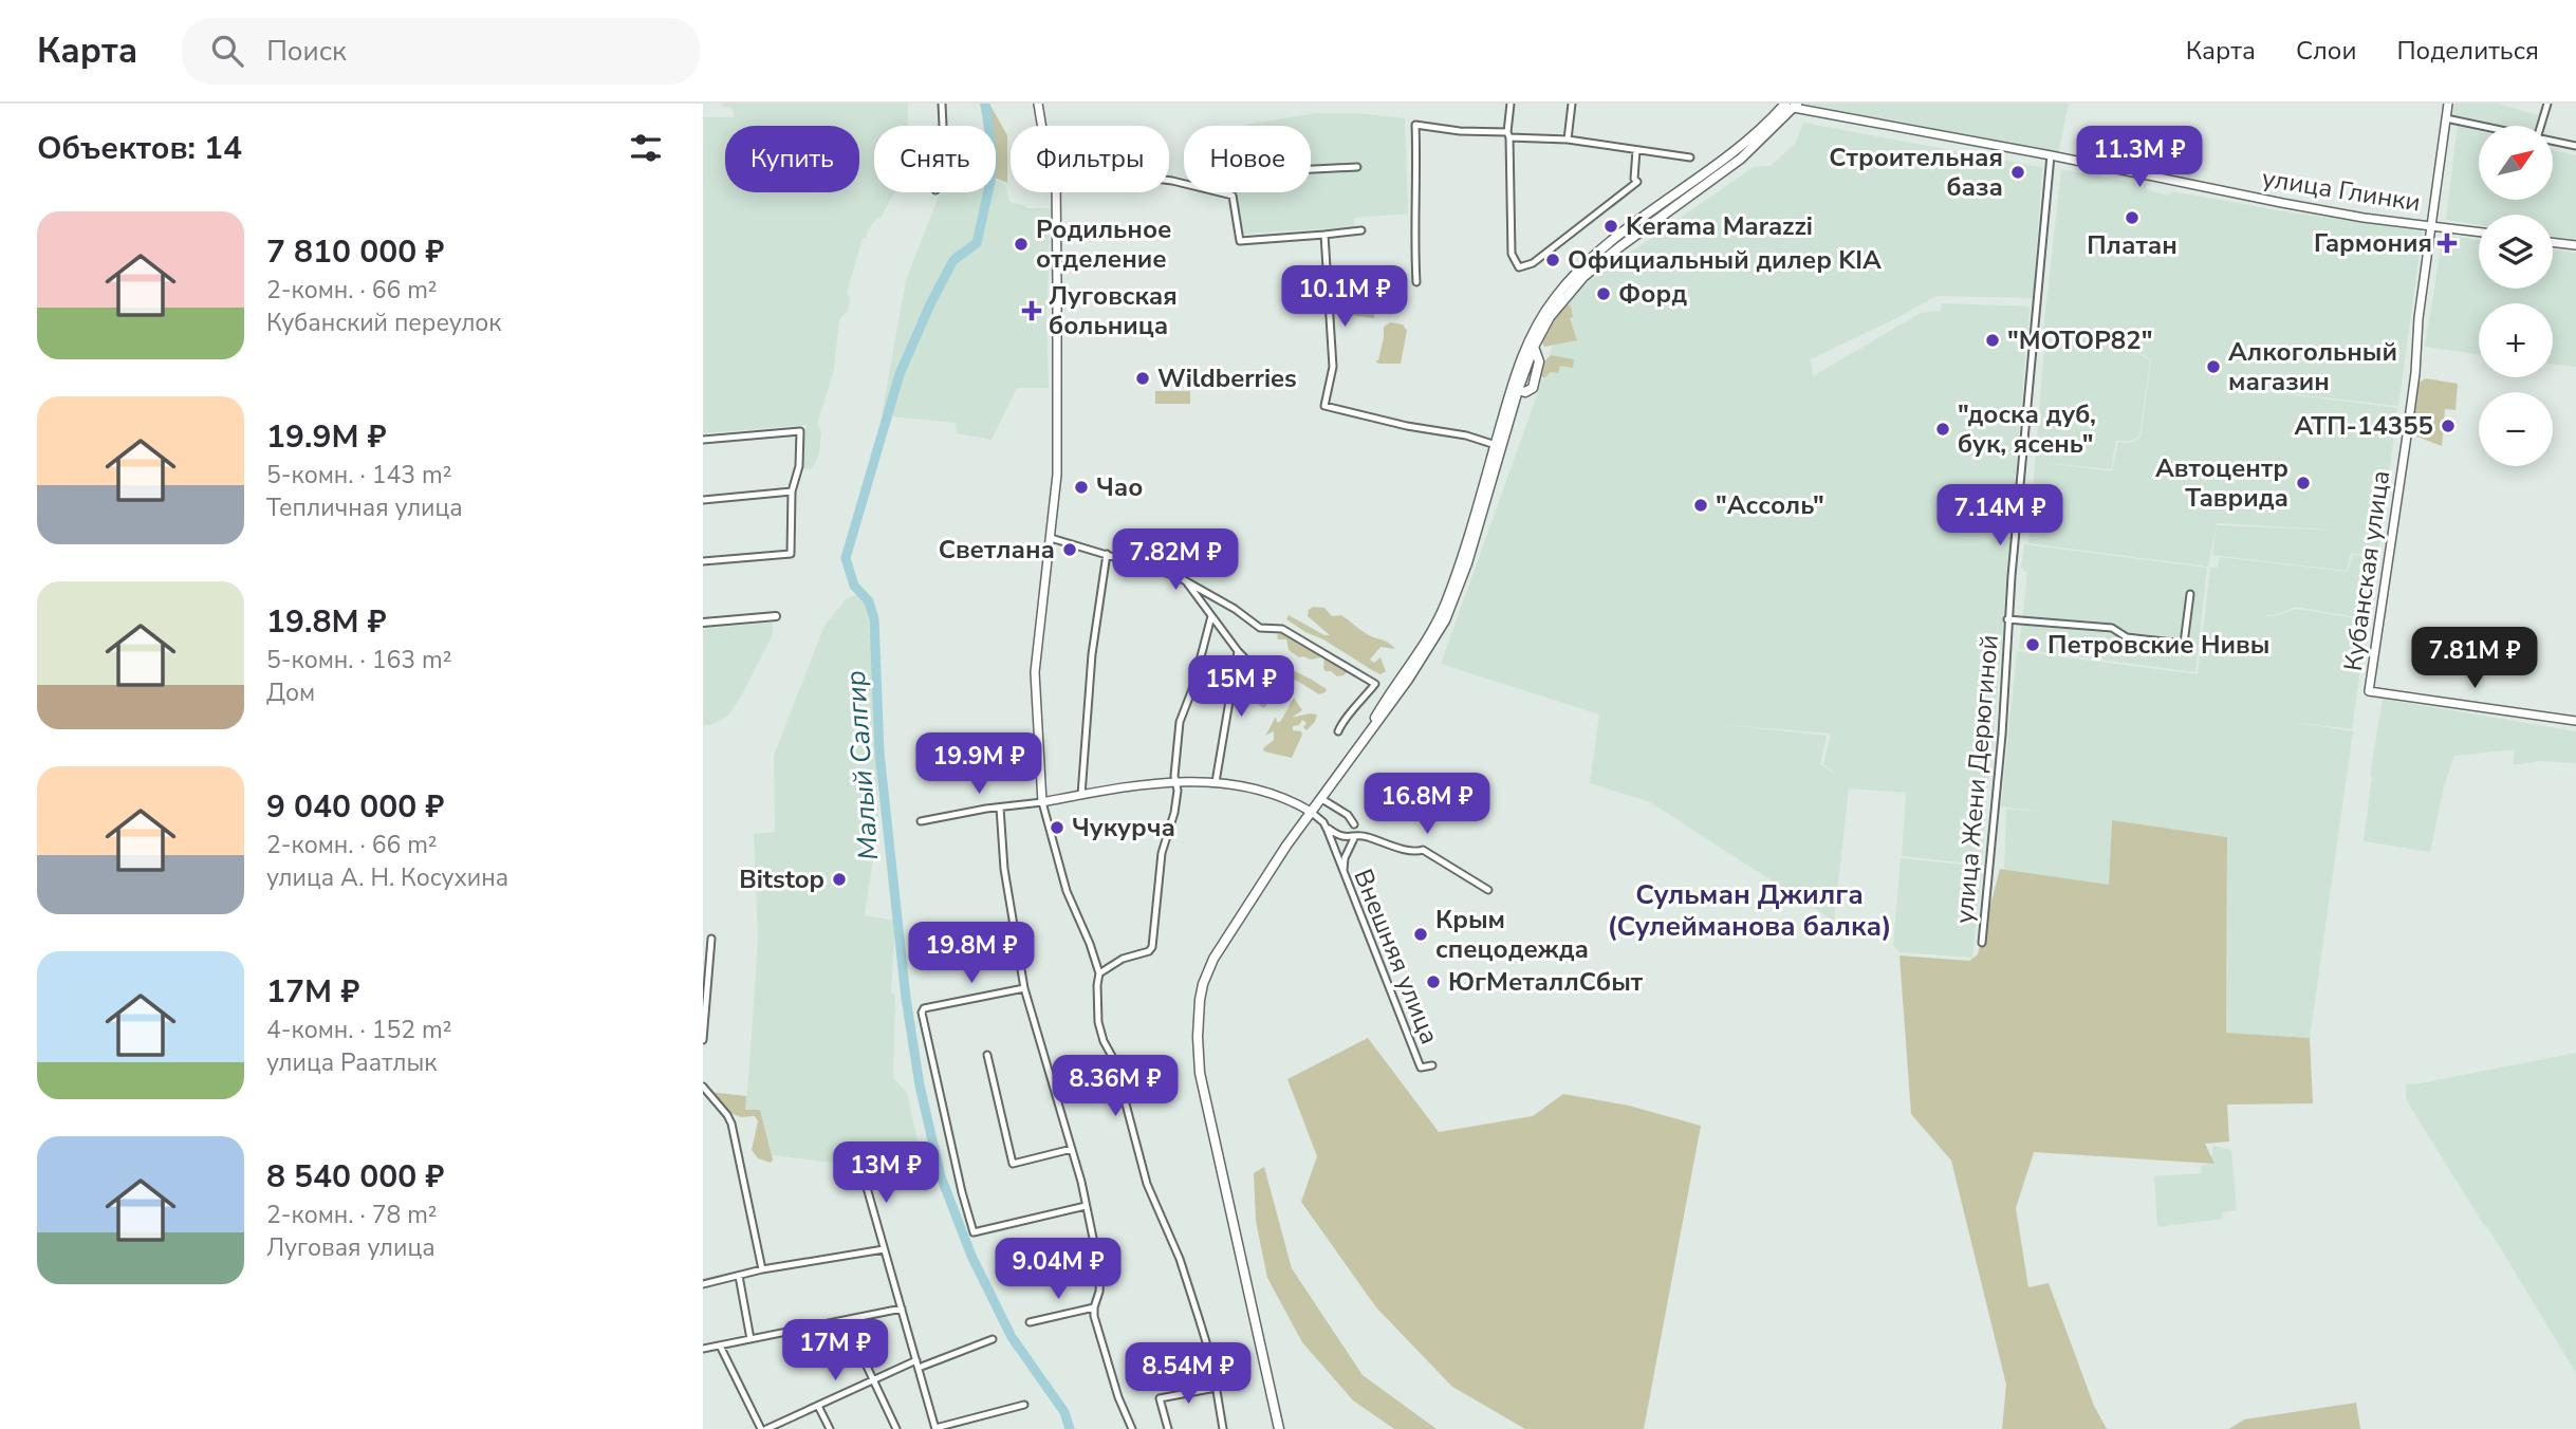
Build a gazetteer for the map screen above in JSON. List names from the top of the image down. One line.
{"streets":{"main road":["улица Глинки","Кубанская улица"],"street":["улица Жени Дерюгиной","Внешняя улица"]},"crossings":[["улица Глинки","Кубанская улица"],["улица Глинки","улица Жени Дерюгиной"]],"districts":["Сульман Джилга (Сулейманова балка)"],"water":["Малый Салгир"],"places":{"other":["Строительная база","Платан","Kerama Marazzi","Родильное отделение","Официальный дилер KIA","Форд","\"МОТОР82\"","Алкогольный магазин","Wildberries","АТП-14355","\"доска дуб, бук, ясень\"","Автоцентр Таврида","Чао","\"Ассоль\"","Светлана","Петровские Нивы","Чукурча","Bitstop","Крым спецодежда","ЮгМеталлСбыт"],"health":["Гармония","Луговская больница"]},"north":"top right","page":{"header":"Карта","search":"Поиск","nav":["Карта","Слои","Поделиться"],"heading":"Объектов: 14","map_buttons":["+","−"],"price":["11.3M ₽","10.1M ₽","7.14M ₽","7.82M ₽","7.81M ₽","15M ₽","19.9M ₽","16.8M ₽","19.8M ₽","8.36M ₽","13M ₽","9.04M ₽","17M ₽","8.54M ₽"],"chip":["Купить","Снять","Фильтры","Новое"],"list":[{"name":"7 810 000 ₽","note":"2-комн. · 66 m² · Кубанский переулок"},{"name":"19.9M ₽","note":"5-комн. · 143 m² · Тепличная улица"},{"name":"19.8M ₽","note":"5-комн. · 163 m² · Дом"},{"name":"9 040 000 ₽","note":"2-комн. · 66 m² · улица А. Н. Косухина"},{"name":"17M ₽","note":"4-комн. · 152 m² · улица Раатлык"},{"name":"8 540 000 ₽","note":"2-комн. · 78 m² · Луговая улица"}]}}
